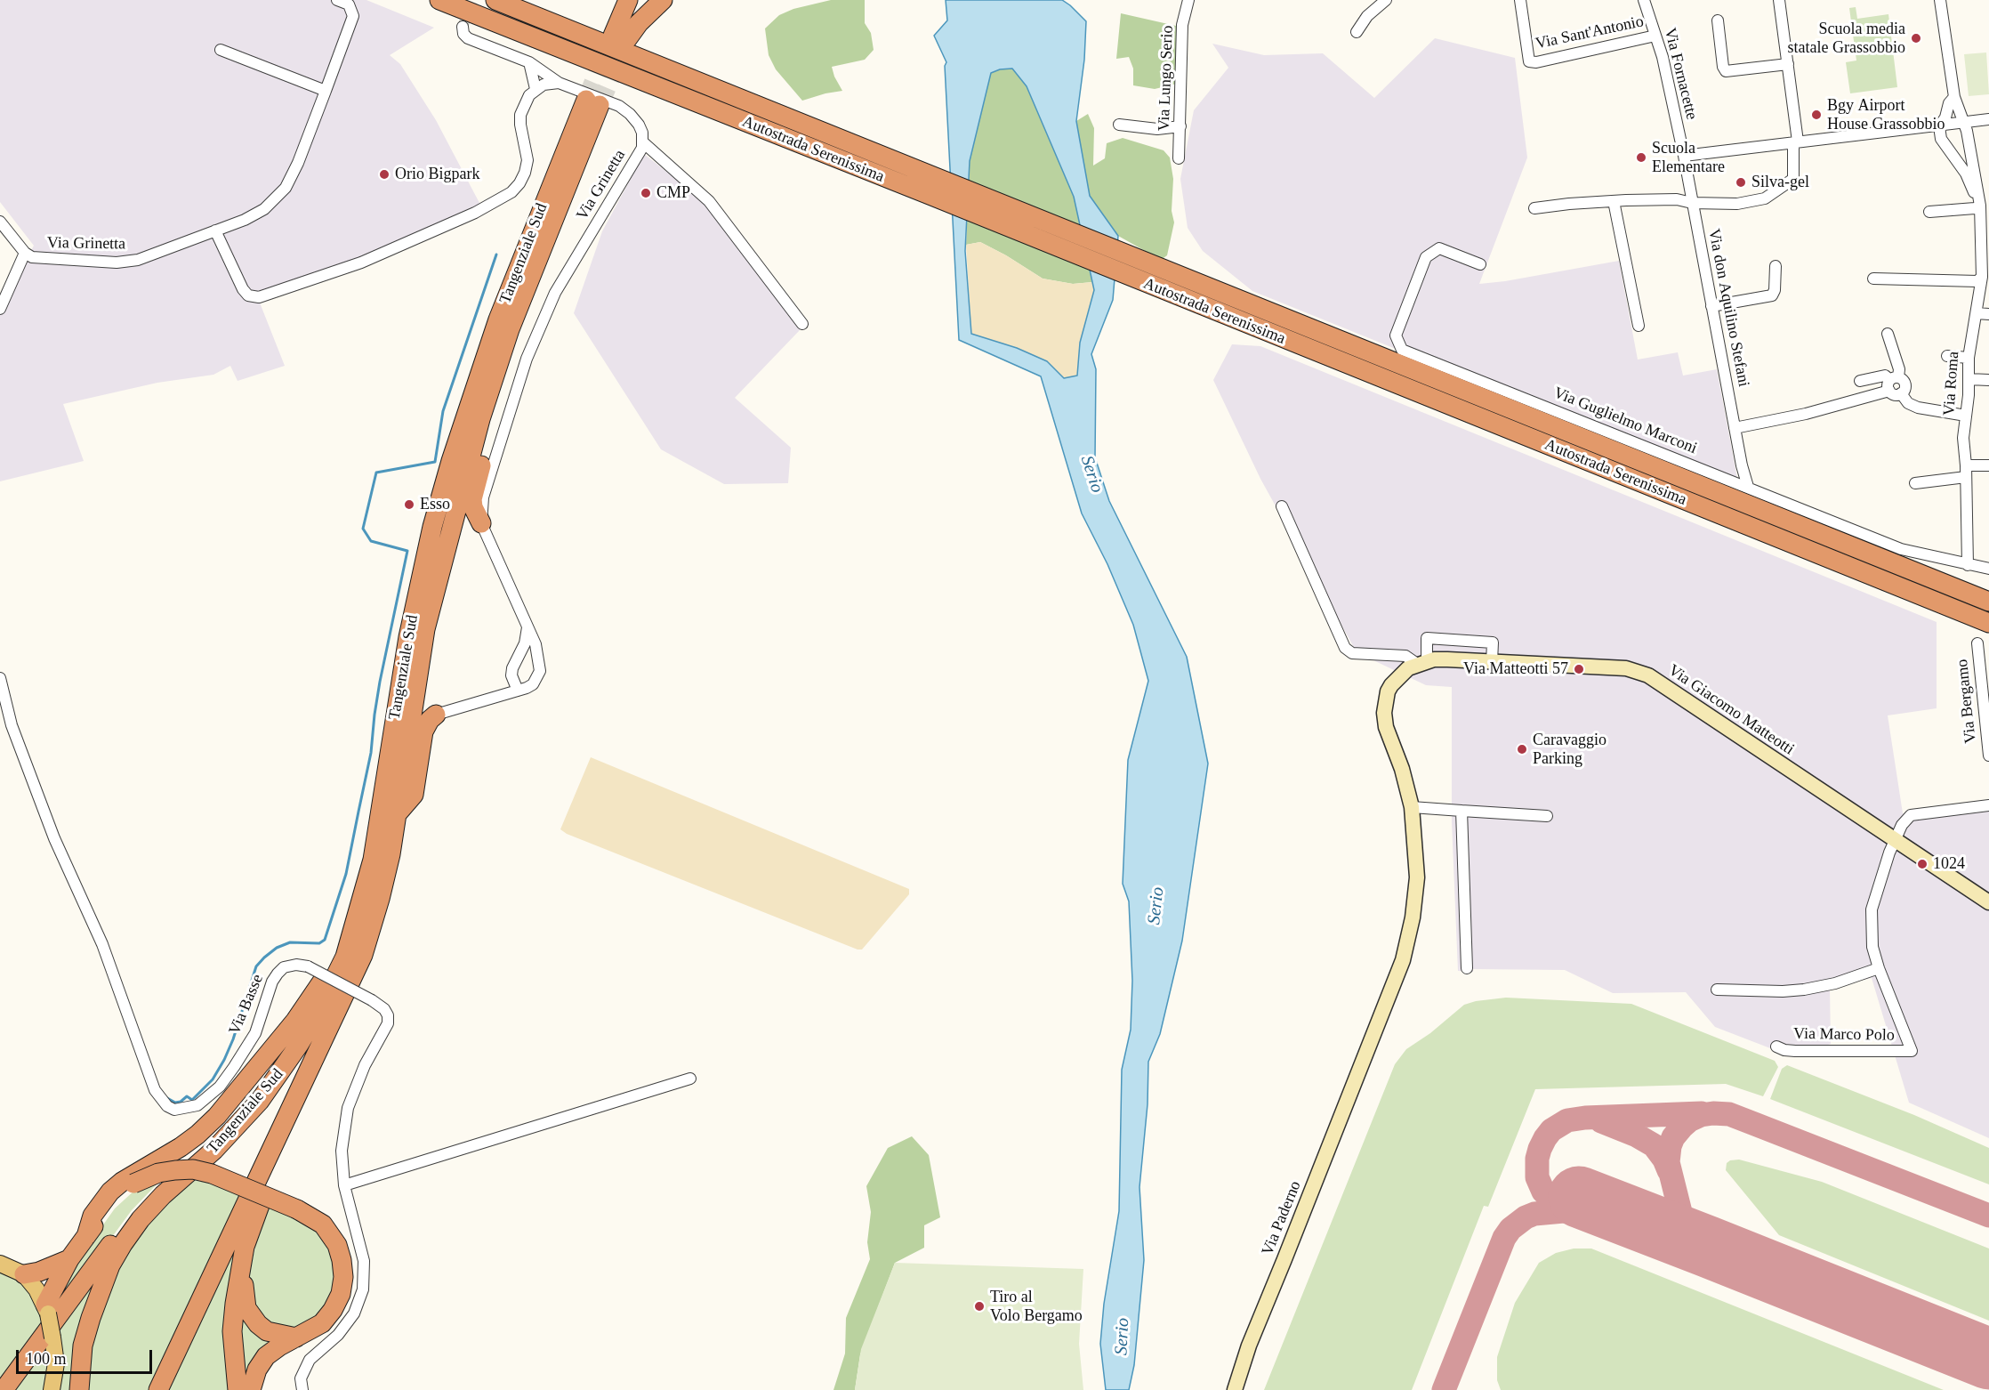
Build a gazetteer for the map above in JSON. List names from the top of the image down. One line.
{"streets":{"highway":["Autostrada Serenissima","Tangenziale Sud"],"street":["Via Sant'Antonio","Via Fornacette","Via Lungo Serio","Via Grinetta","Via don Aquilino Stefani","Via Roma","Via Guglielmo Marconi","Via Bergamo","Via Giacomo Matteotti","Via Basse","Via Marco Polo","Via Paderno"]},"crossings":[["Via Sant'Antonio","Via Fornacette"],["Via Fornacette","Via don Aquilino Stefani"],["Via don Aquilino Stefani","Via Guglielmo Marconi"],["Via Roma","Via Guglielmo Marconi"]],"water":["Serio"],"places":["Scuola media statale Grassobbio","Bgy Airport House Grassobbio","Scuola Elementare","Orio Bigpark","Silva-gel","CMP","Esso","Via Matteotti 57","Caravaggio Parking","1024","Tiro al Volo Bergamo"],"scale_bar":"100 m"}
